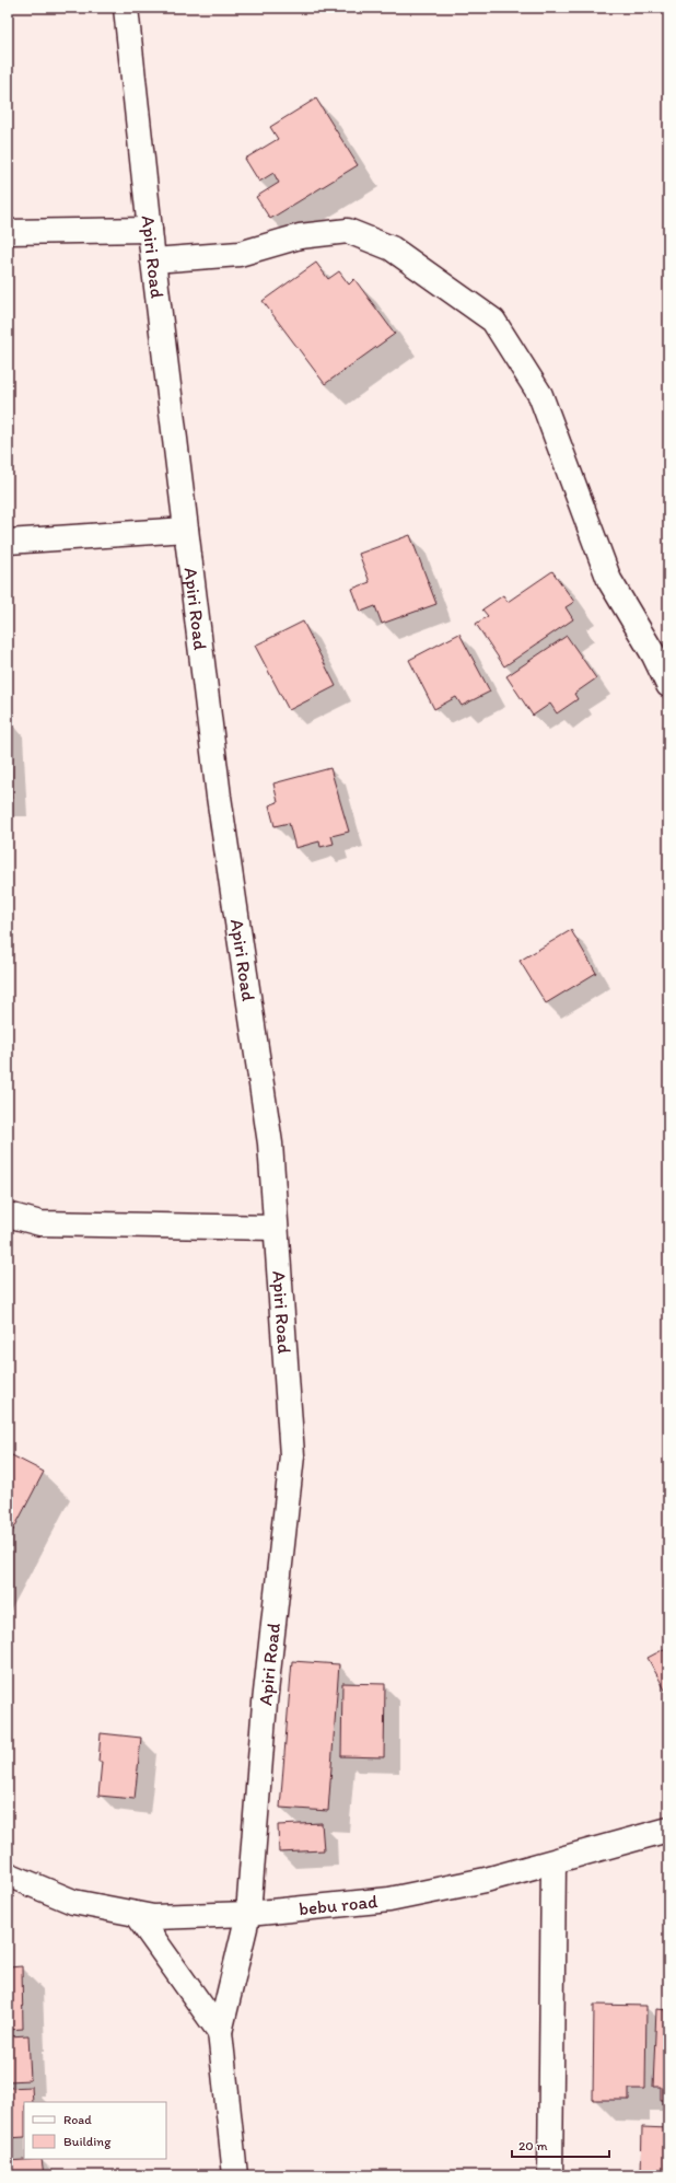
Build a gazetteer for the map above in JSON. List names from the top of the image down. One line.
{"streets":{"street":["Apiri Road","bebu road"]},"crossings":[["Apiri Road","bebu road"]],"legend":["Road","Building"],"scale_bar":"20 m"}
